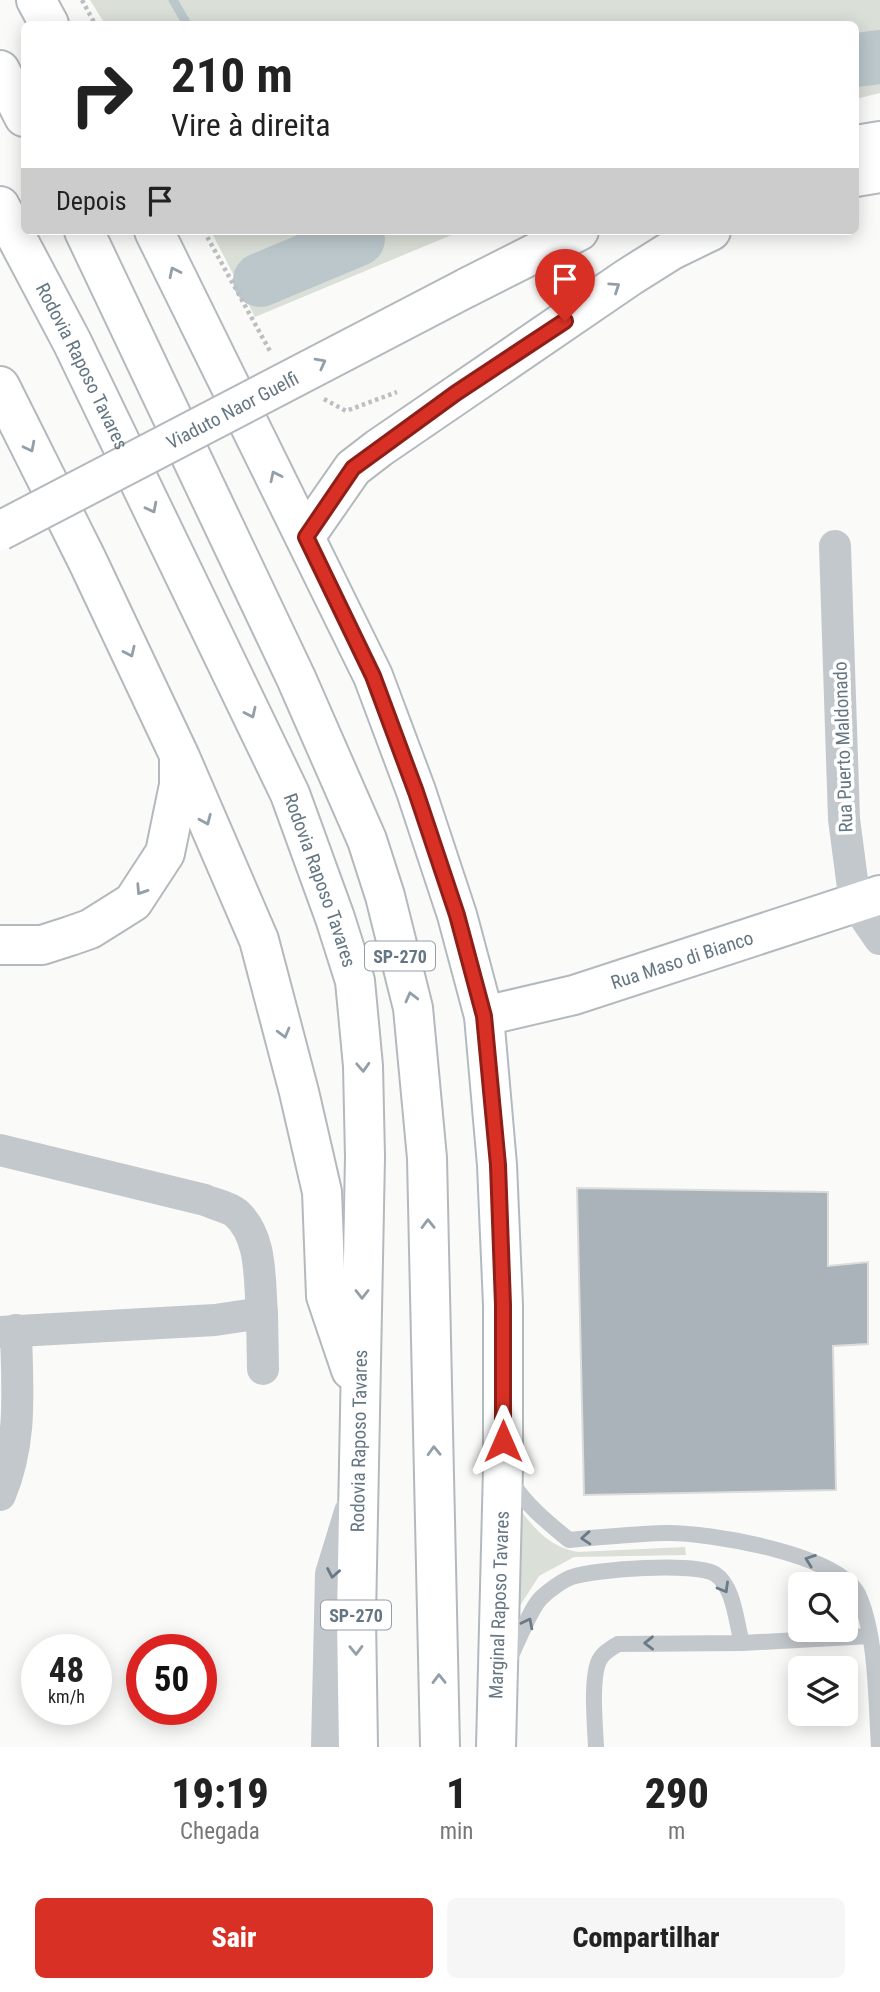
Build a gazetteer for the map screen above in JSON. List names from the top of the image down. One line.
{"streets":{"main road":["Rodovia Raposo Tavares","Viaduto Naor Guelfi","SP-270","Rua Maso di Bianco","Marginal Raposo Tavares"],"street":["Rua Puerto Maldonado"]},"crossings":[["Rua Puerto Maldonado","Rua Maso di Bianco"],["Rua Maso di Bianco","Marginal Raposo Tavares"]],"page":{"turn":["210 m","Vire à direita"],"then":"Depois","speed":"48 km/h","limit":"50","eta":["19:19","Chegada","1","min","290","m"],"buttons":["Sair","Compartilhar"]}}
